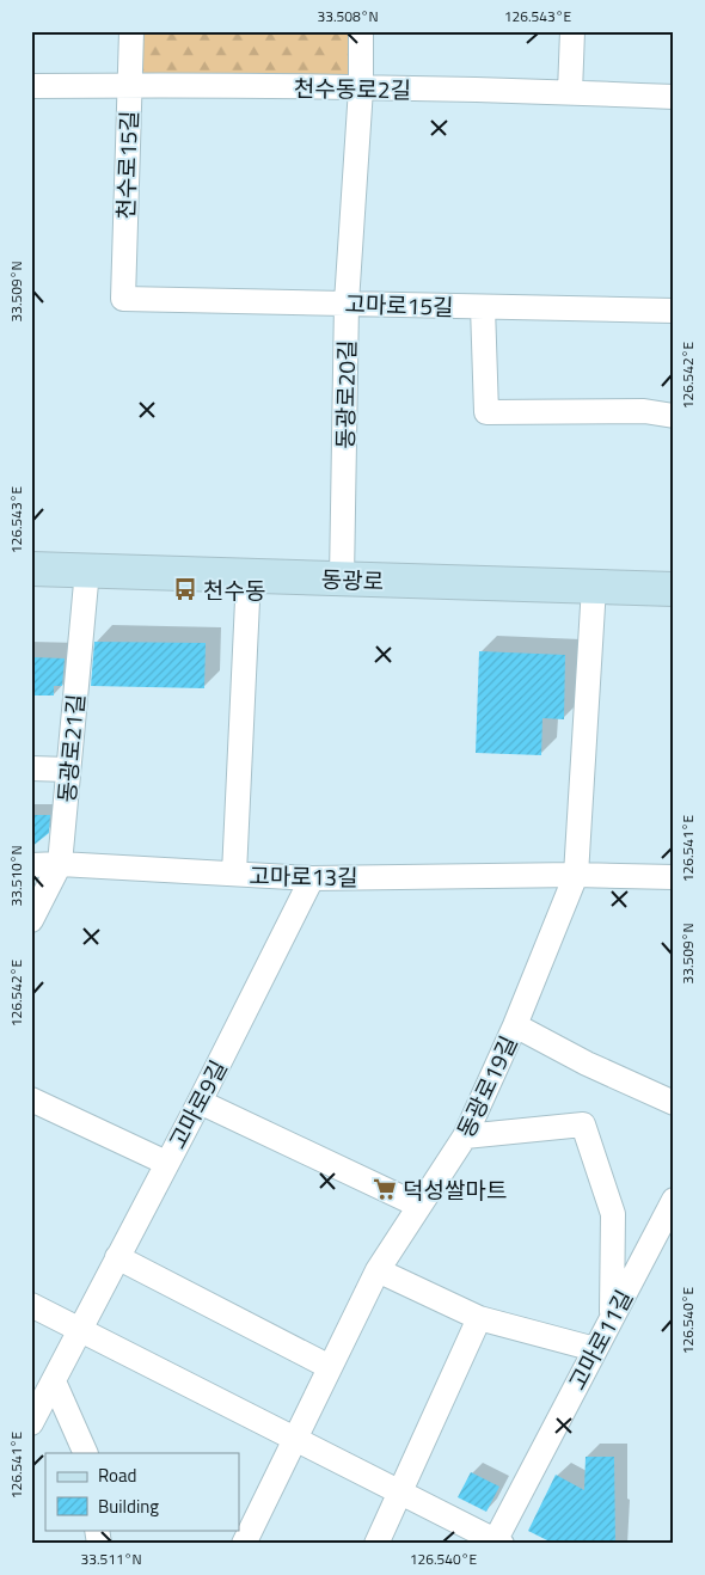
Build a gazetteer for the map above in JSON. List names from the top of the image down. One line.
{"streets":{"main road":["동광로"],"street":["천수동로2길","천수로15길","고마로15길","동광로20길","동광로21길","고마로13길","동광로19길","고마로9길","고마로11길"]},"crossings":[["천수동로2길","천수로15길"],["천수동로2길","동광로20길"],["천수로15길","고마로15길"],["고마로15길","동광로20길"],["동광로20길","동광로"],["동광로","동광로21길"],["동광로","동광로19길"],["동광로21길","고마로13길"],["고마로13길","동광로19길"],["고마로13길","고마로9길"]],"places":{"bus stop":["천수동"],"supermarket":["덕성쌀마트"]},"legend":["Road","Building"],"coordinates":["33.508°N","126.543°E","33.509°N","126.542°E","126.541°E","33.510°N","126.540°E","33.511°N"]}
